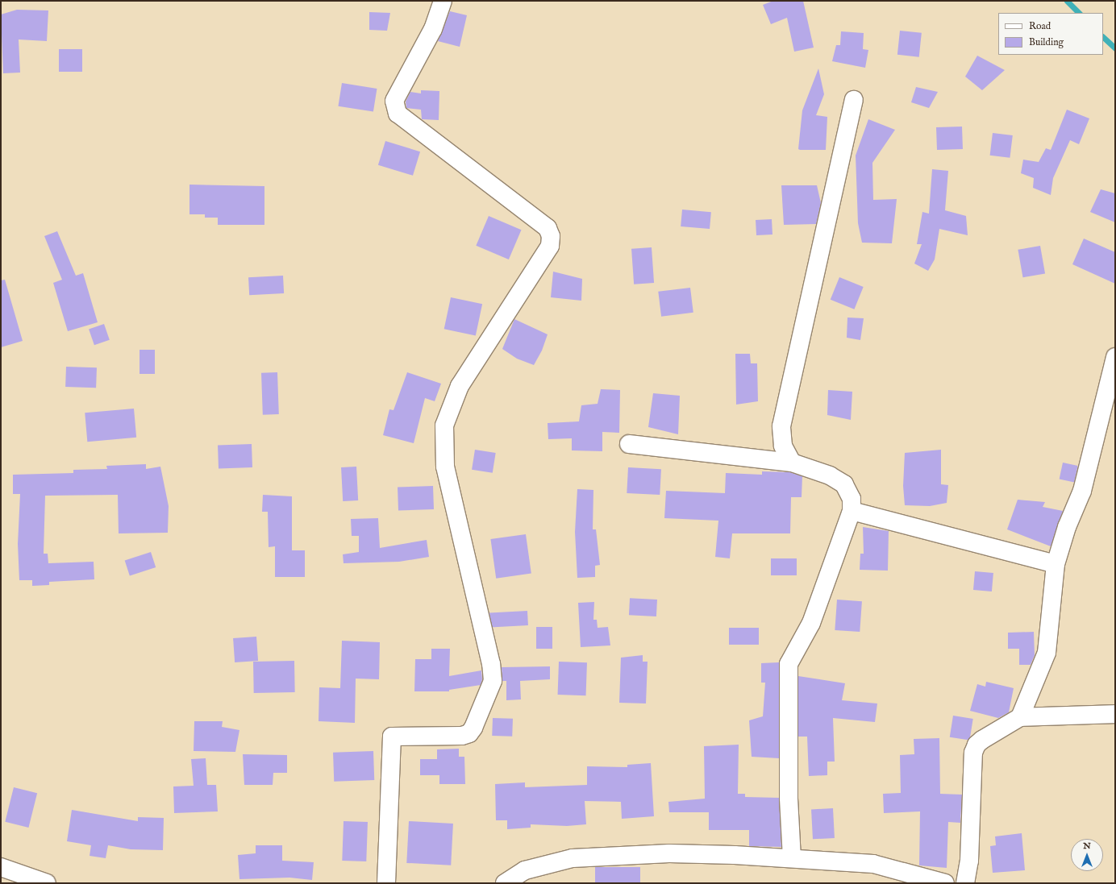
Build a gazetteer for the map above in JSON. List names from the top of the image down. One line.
{"legend":["Road","Building"],"north":"top"}
